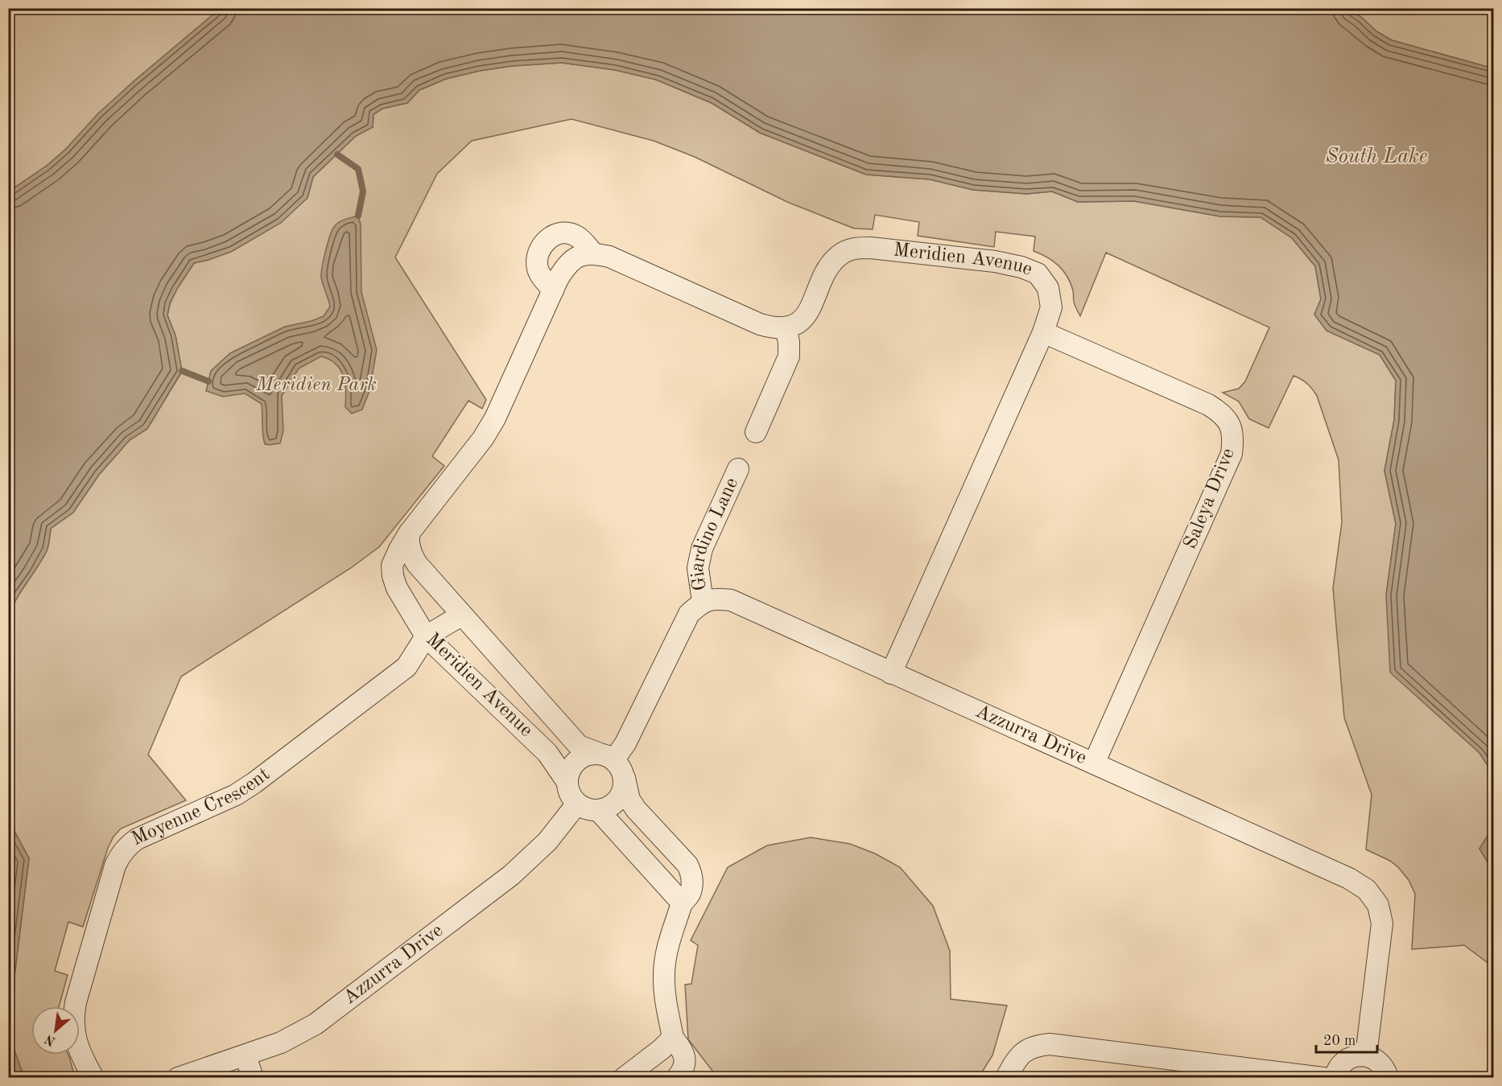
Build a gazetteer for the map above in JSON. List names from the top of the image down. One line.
{"streets":{"street":["Meridien Avenue","Saleya Drive","Giardino Lane","Azzurra Drive","Moyenne Crescent"]},"crossings":[["Meridien Avenue","Saleya Drive"],["Meridien Avenue","Azzurra Drive"],["Meridien Avenue","Moyenne Crescent"],["Saleya Drive","Azzurra Drive"],["Giardino Lane","Azzurra Drive"]],"water":["South Lake"],"parks":["Meridien Park"],"scale_bar":"20 m","north":"bottom left"}
